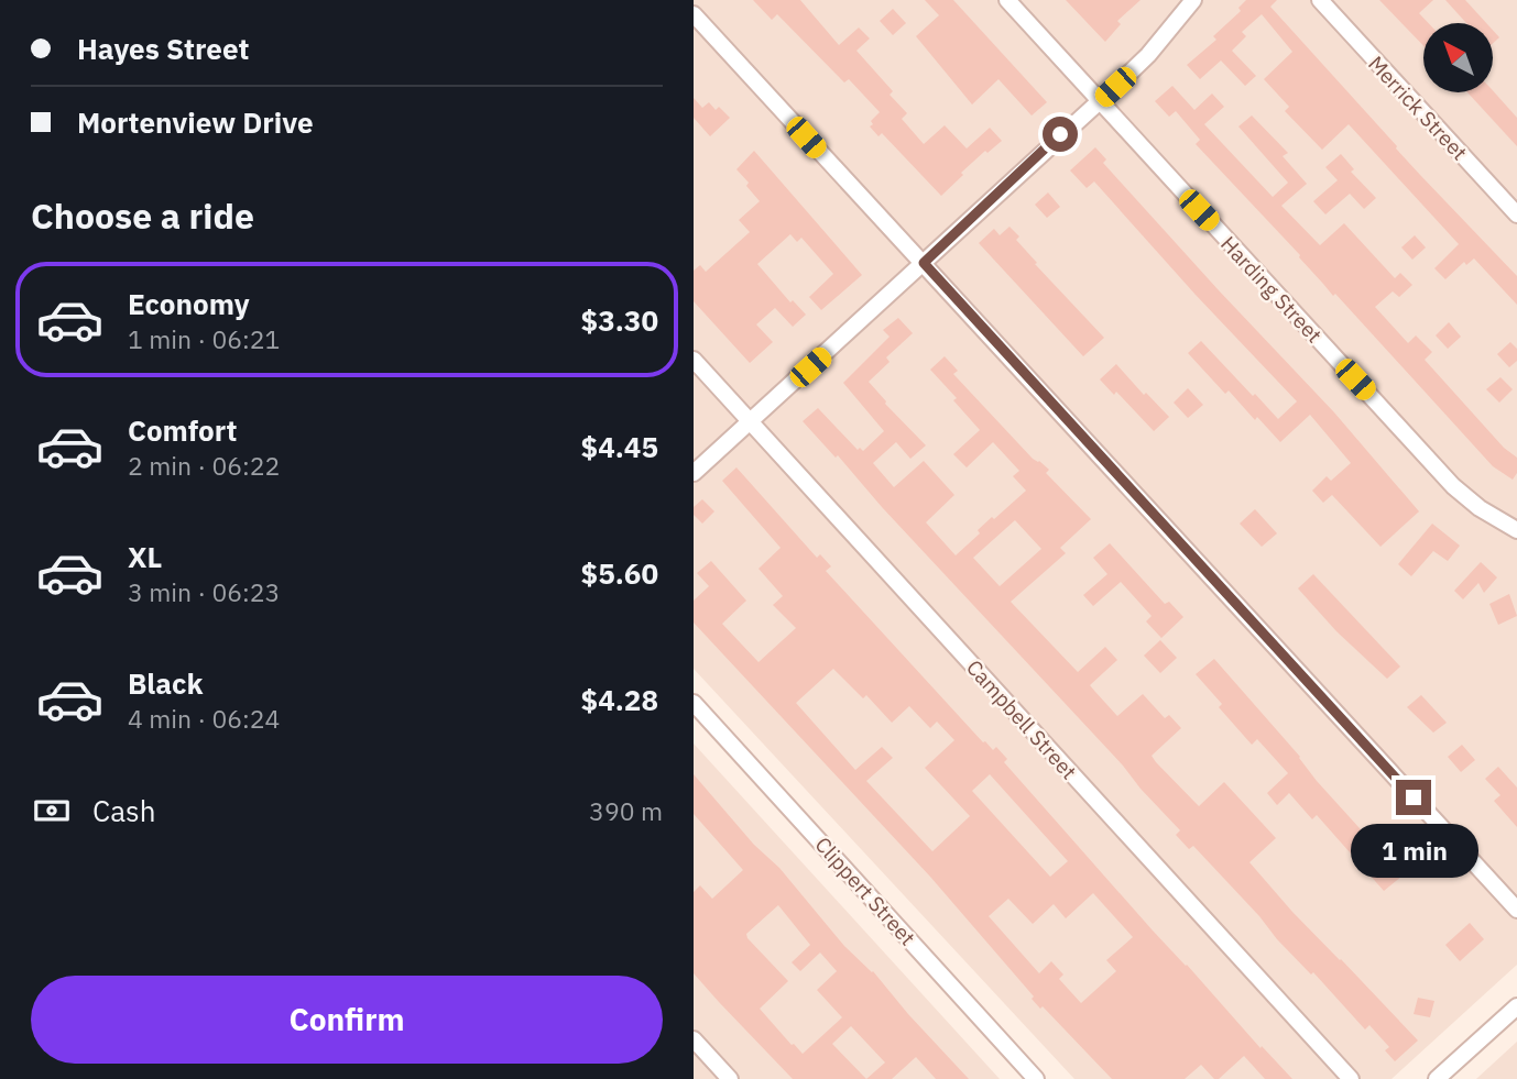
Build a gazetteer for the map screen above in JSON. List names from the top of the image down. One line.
{"streets":{"street":["Merrick Street","Harding Street","Campbell Street","Clippert Street"]},"north":"top left","page":{"banner":["Hayes Street","Mortenview Drive"],"heading":"Choose a ride","list":[{"name":"Economy","note":"1 min · 06:21","value":"$3.30"},{"name":"Comfort","note":"2 min · 06:22","value":"$4.45"},{"name":"XL","note":"3 min · 06:23","value":"$5.60"},{"name":"Black","note":"4 min · 06:24","value":"$4.28"}],"pay":["Cash","390 m"],"bubble":"1 min","buttons":"Confirm"}}
